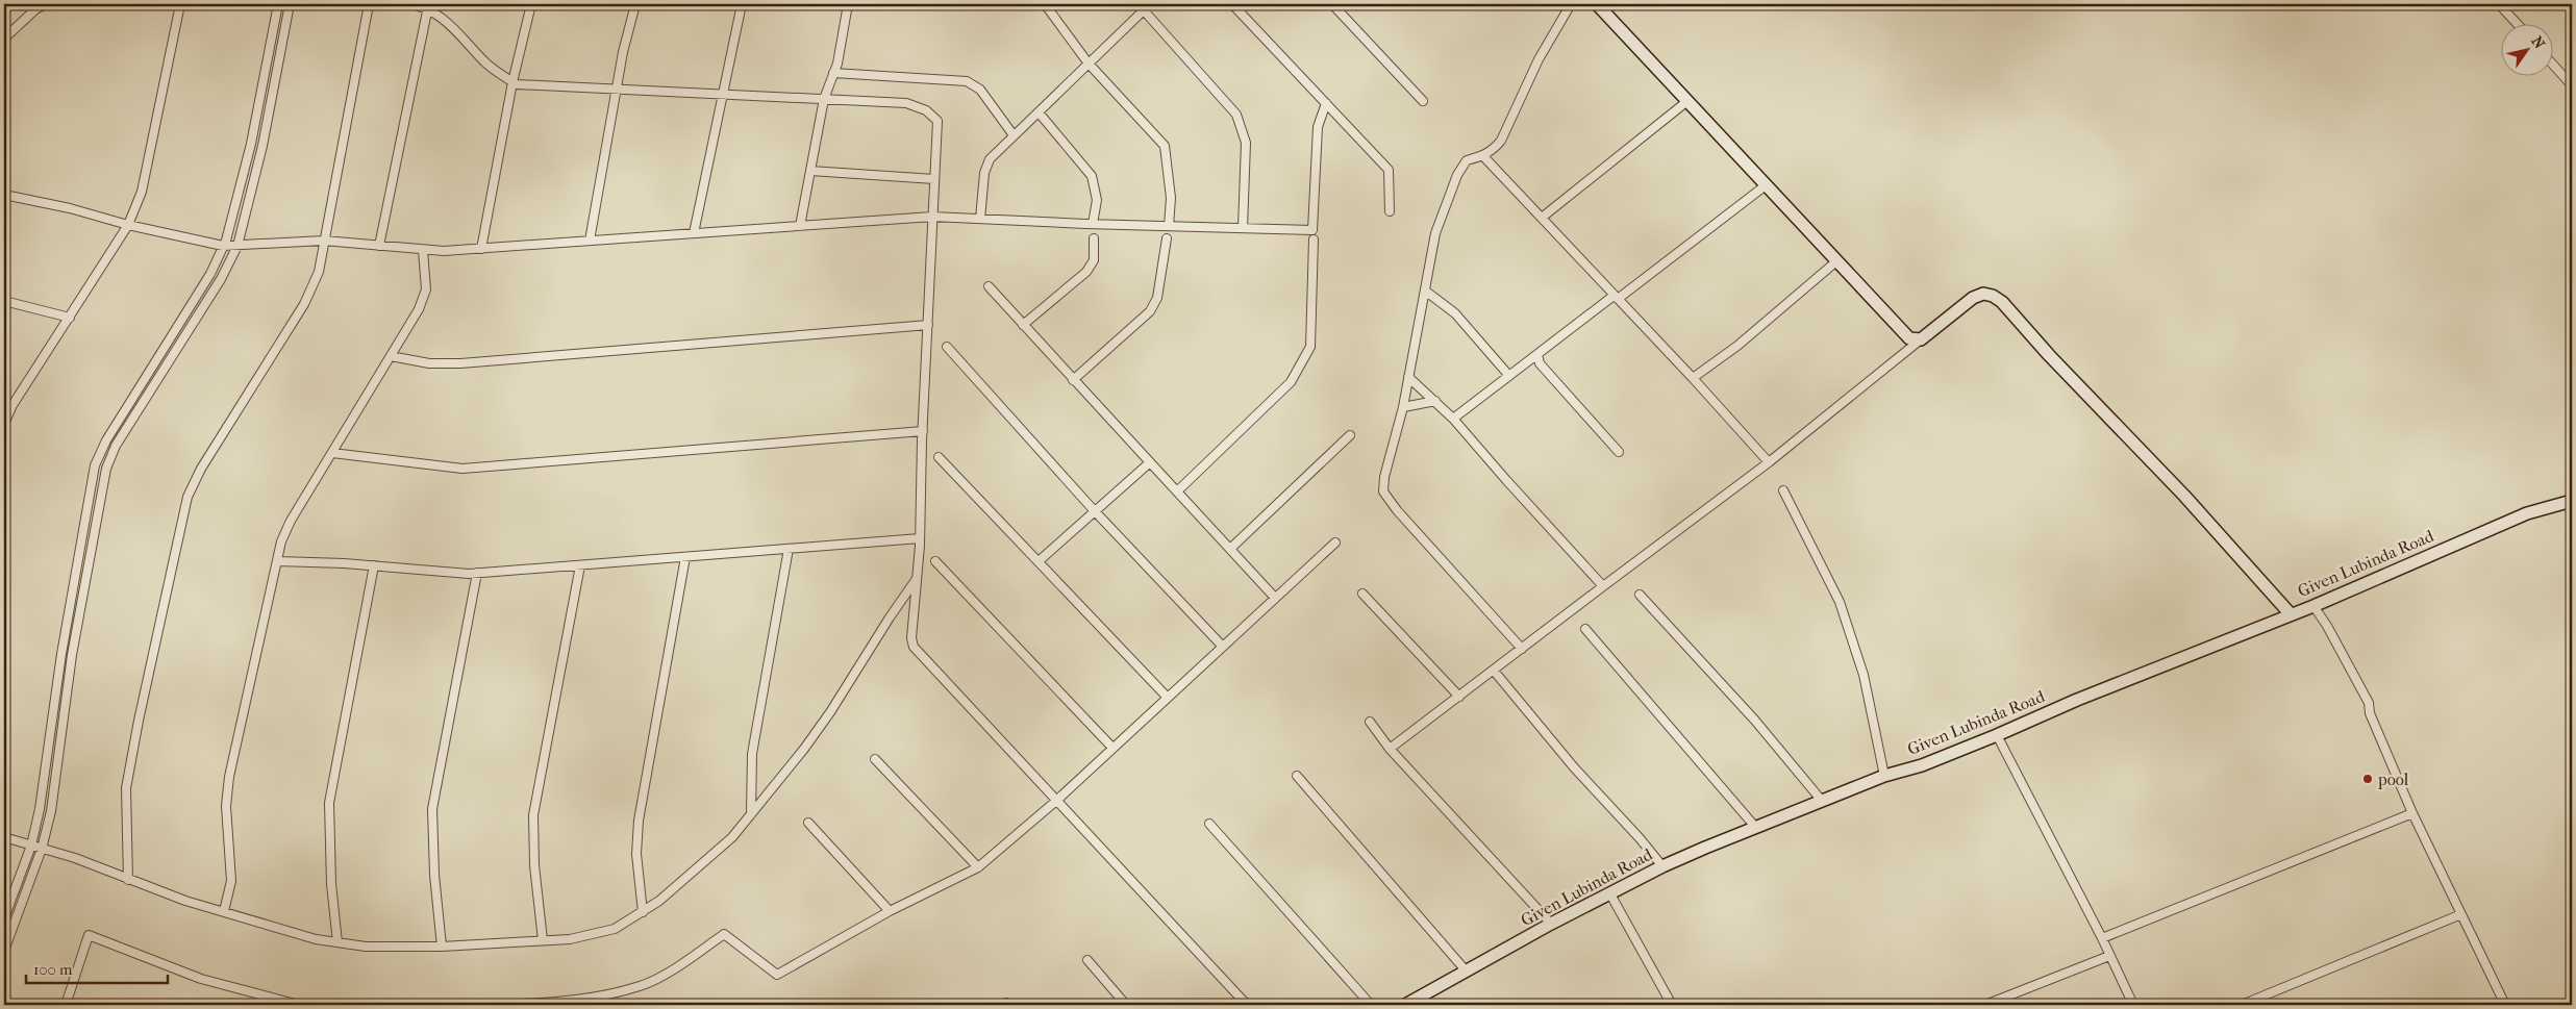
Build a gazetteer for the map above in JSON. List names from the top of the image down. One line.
{"streets":{"street":["Given Lubinda Road"]},"places":["pool"],"scale_bar":"100 m","north":"top right"}
